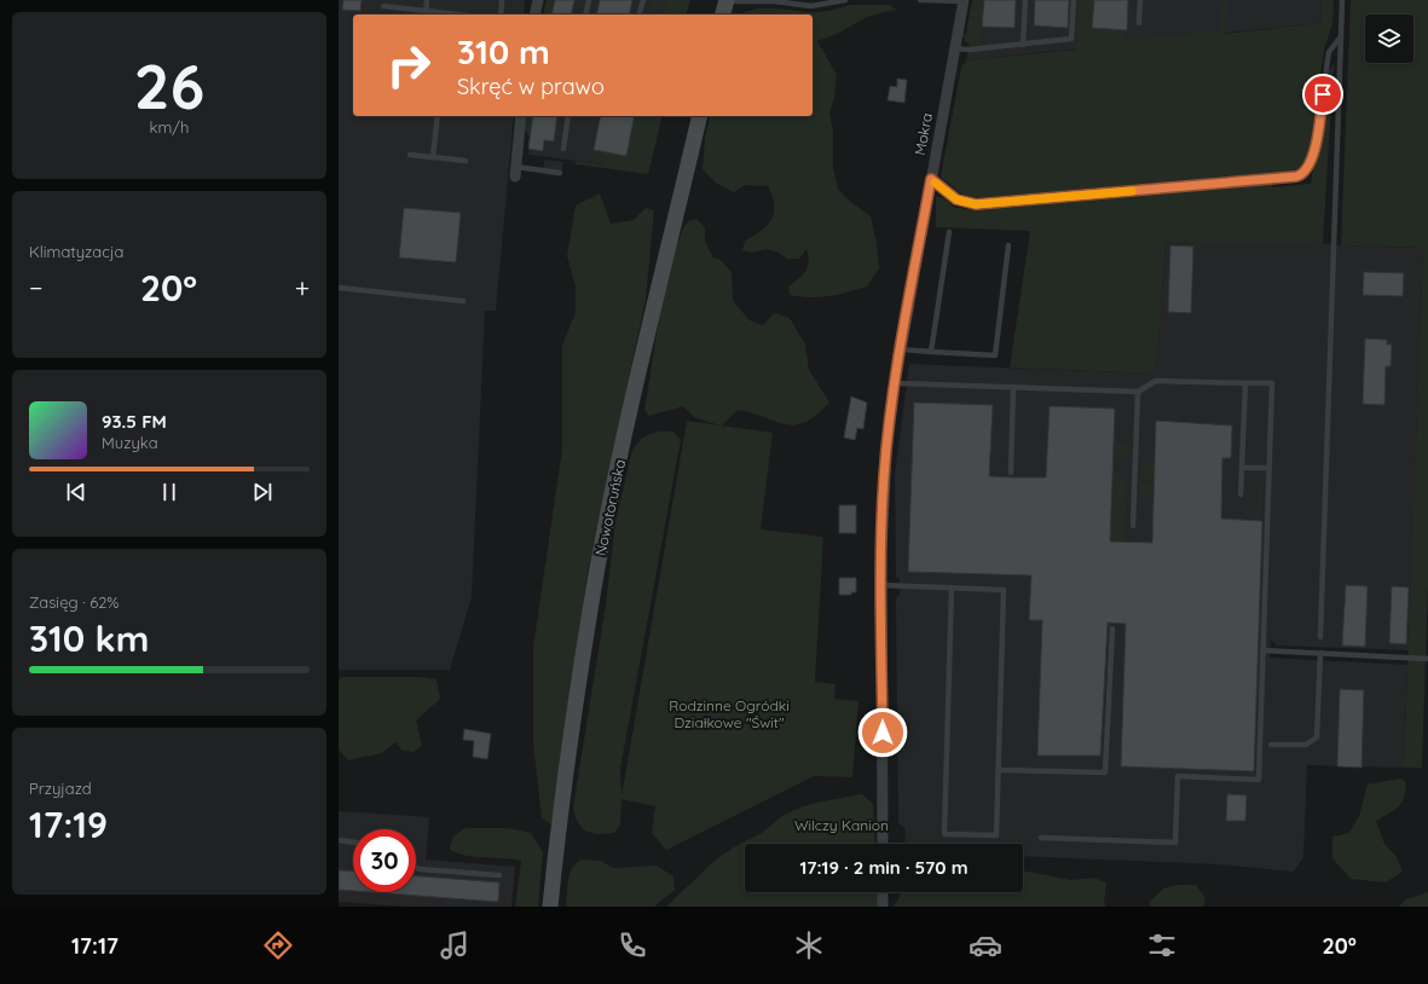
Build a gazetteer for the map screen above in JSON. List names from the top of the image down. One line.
{"streets":{"main road":["Nowotoruńska"],"street":["Mokra"]},"parks":["Rodzinne Ogródki Działkowe \"Świt\"","Wilczy Kanion"],"page":{"tile":[["26","km/h"],"Klimatyzacja",["Zasięg · 62%","310 km"],["Przyjazd","17:19"]],"turn":["310 m","Skręć w prawo"],"heat":["−","20°","+"],"song":["93.5 FM","Muzyka"],"limit":"30","trip":"17:19 · 2 min · 570 m","tabs":["17:17","20°"]}}
